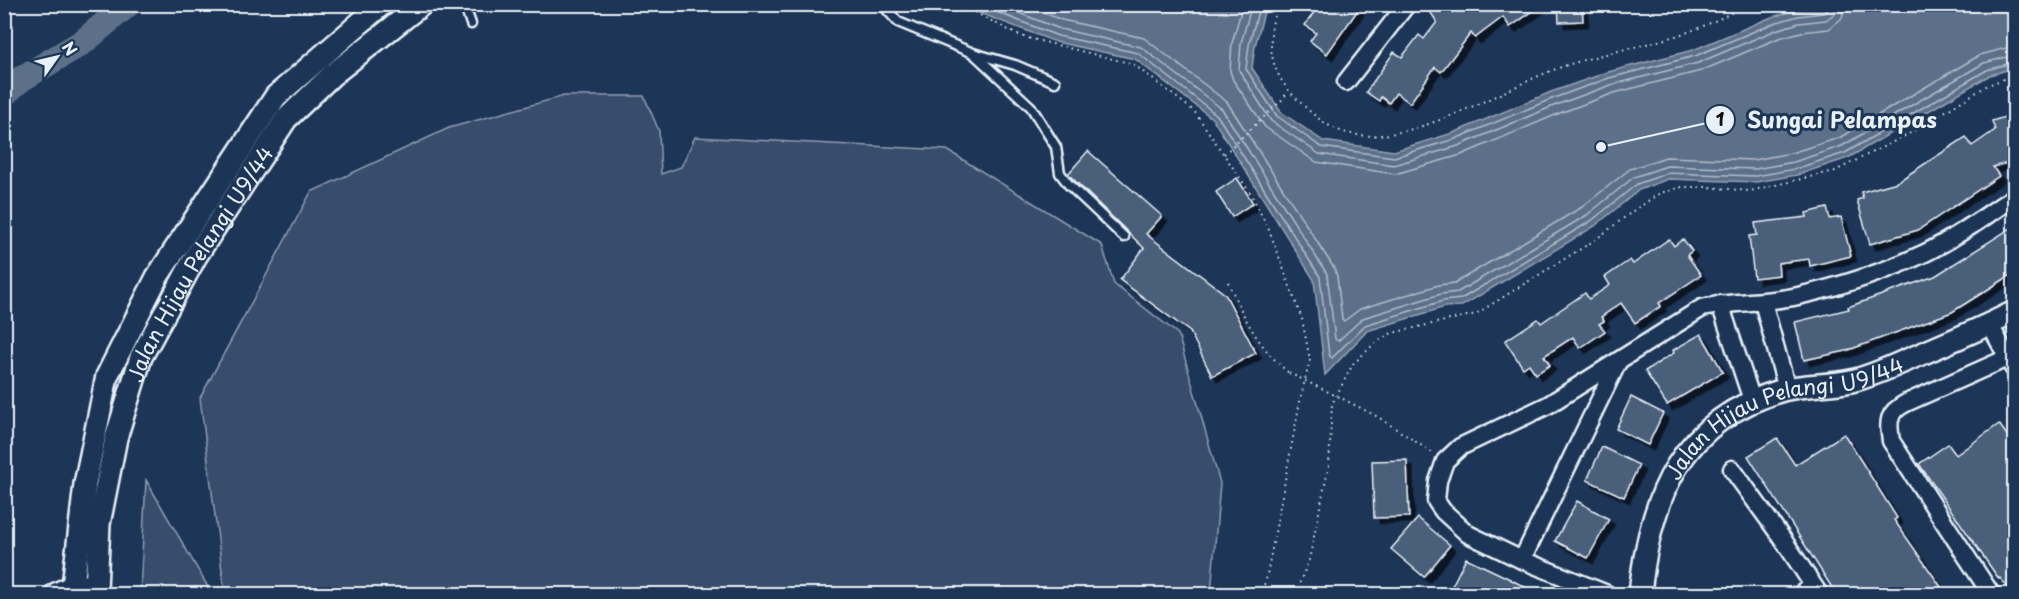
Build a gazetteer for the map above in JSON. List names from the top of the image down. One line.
{"streets":{"street":["Jalan Hijau Pelangi U9/44"]},"places":["Sungai Pelampas"],"north":"top right"}
